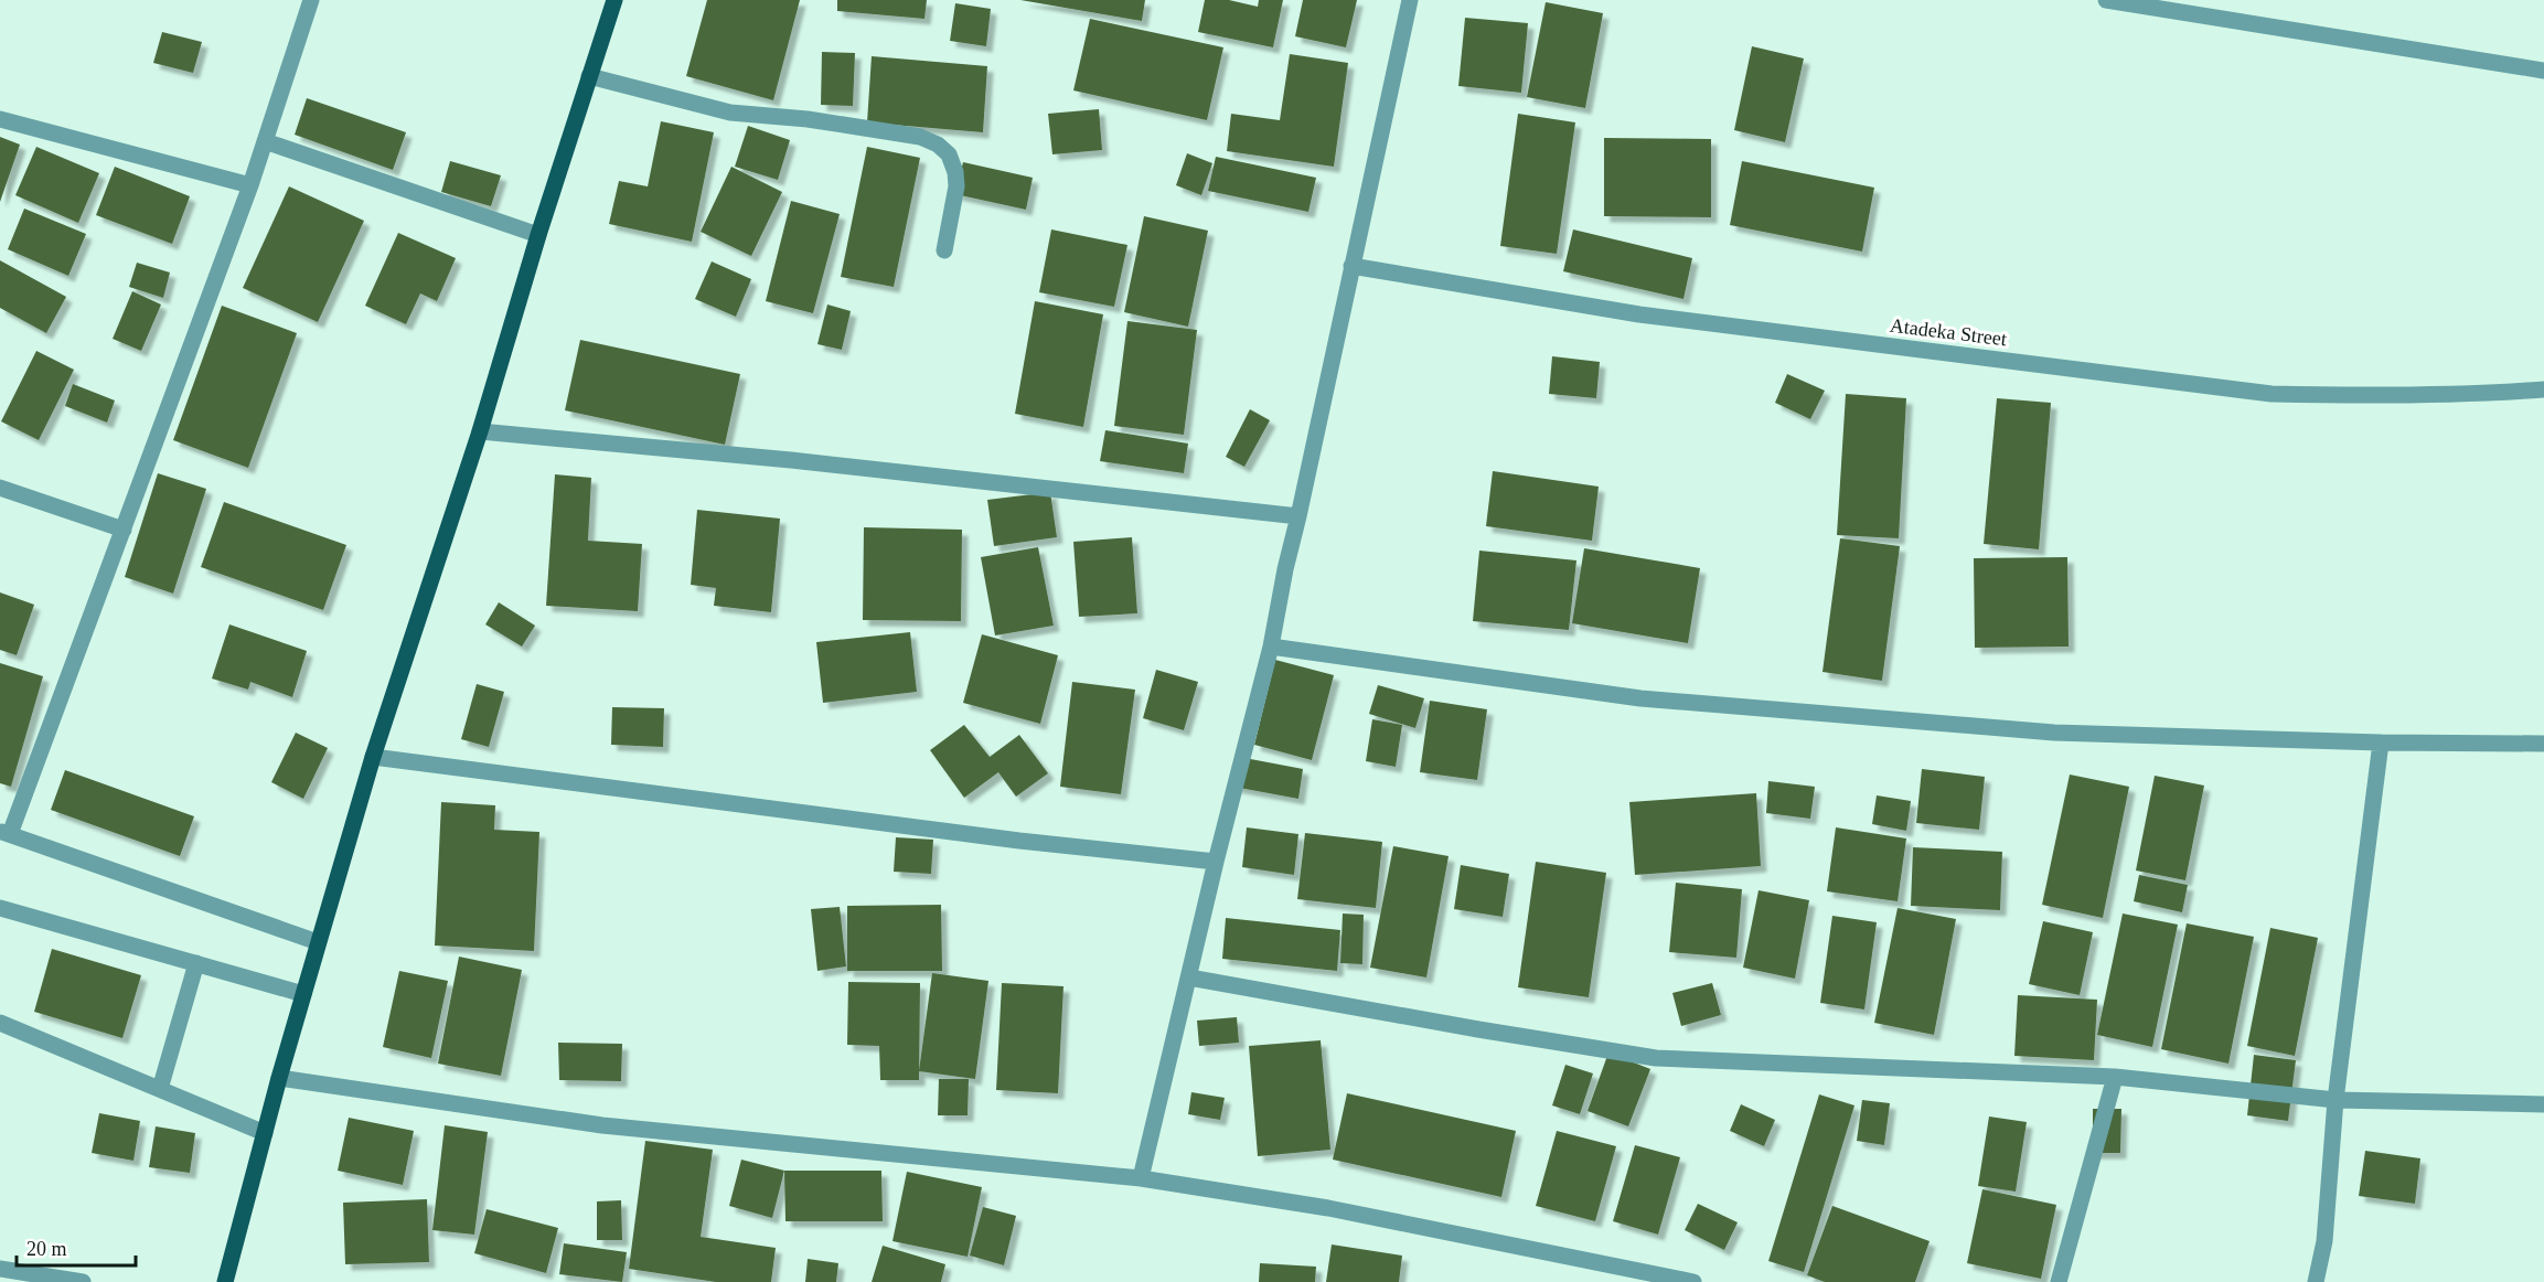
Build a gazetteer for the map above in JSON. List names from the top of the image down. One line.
{"streets":{"street":["Atadeka Street"]},"scale_bar":"20 m"}
